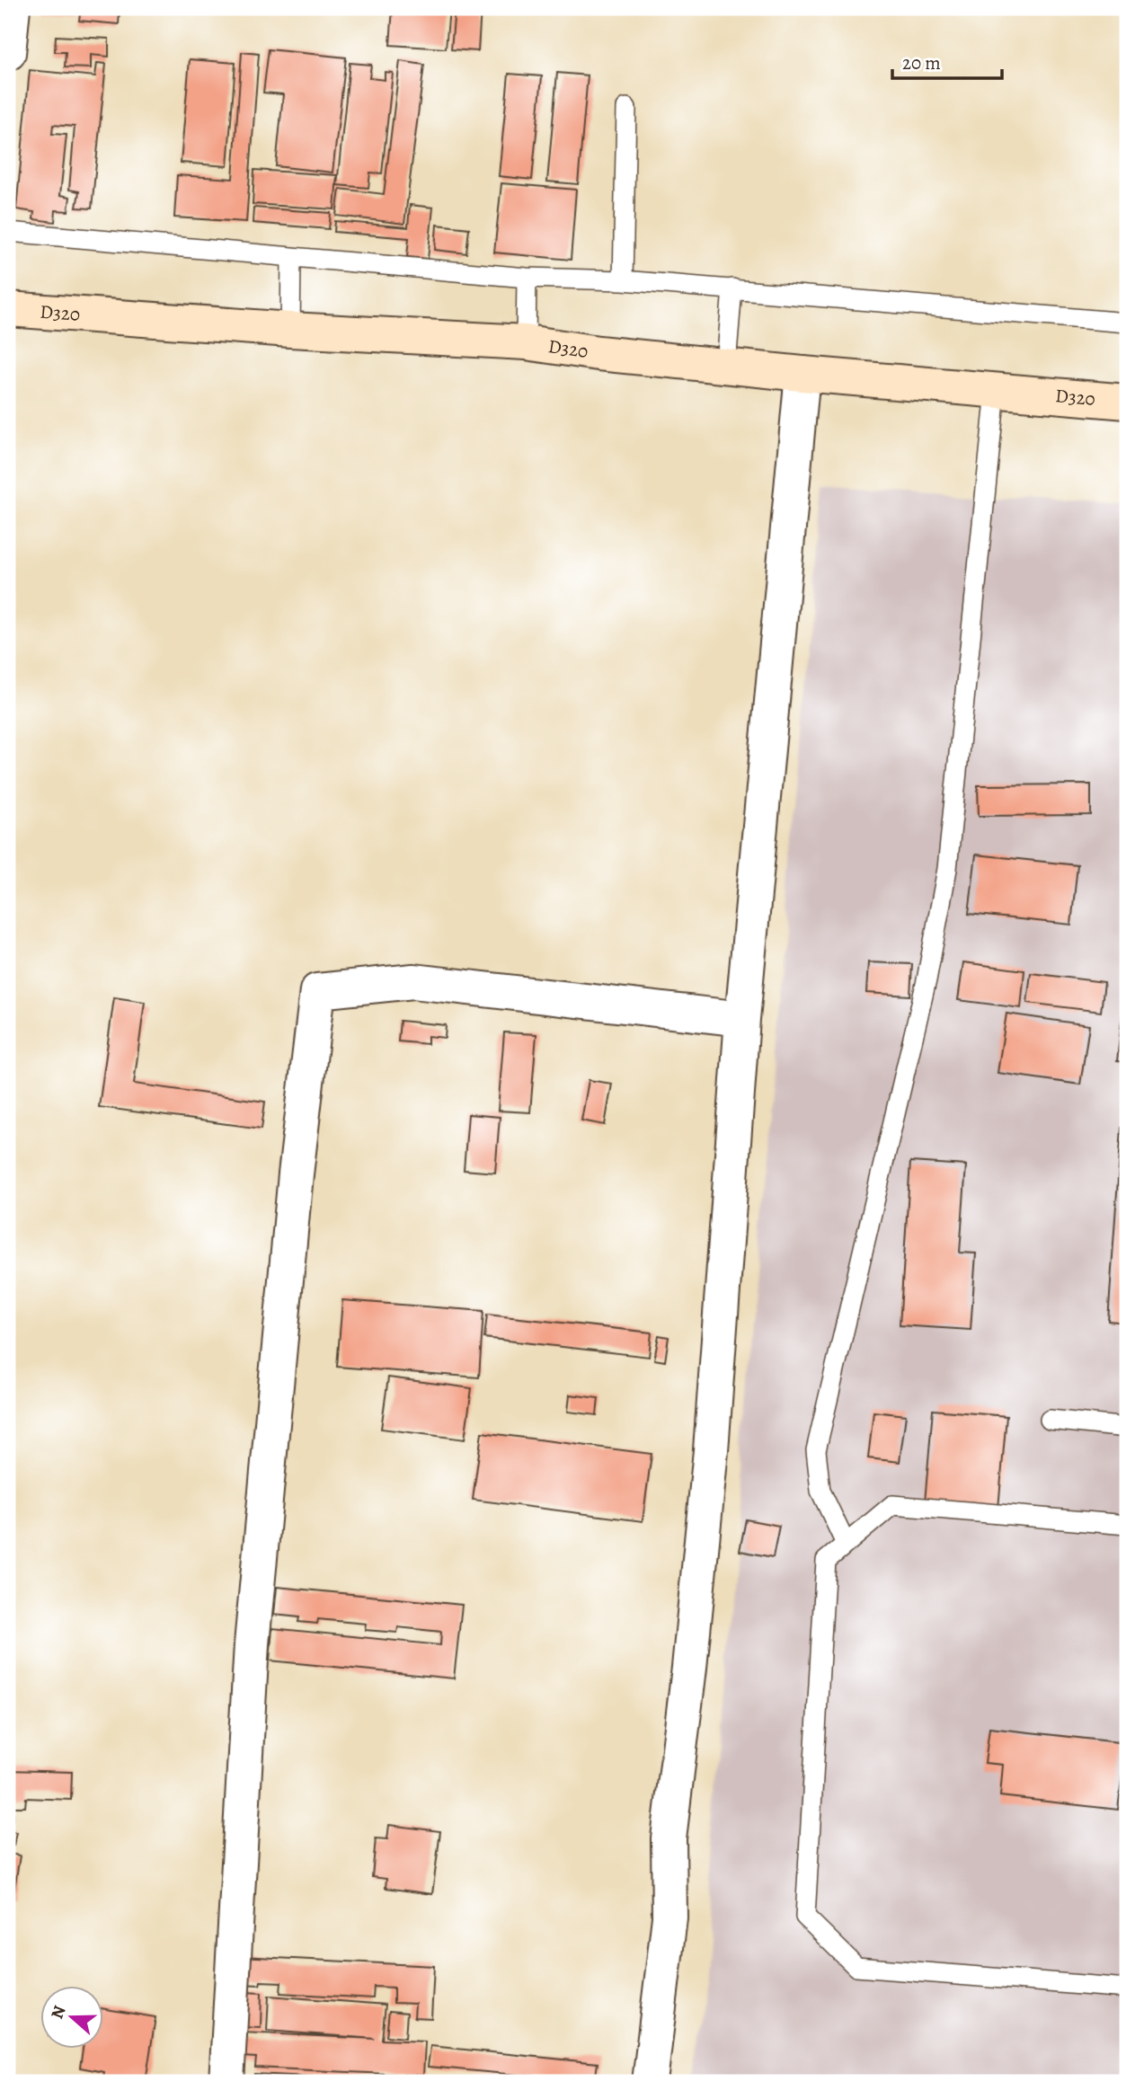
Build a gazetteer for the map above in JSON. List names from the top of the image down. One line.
{"streets":{"street":["D320"]},"scale_bar":"20 m","north":"left"}
